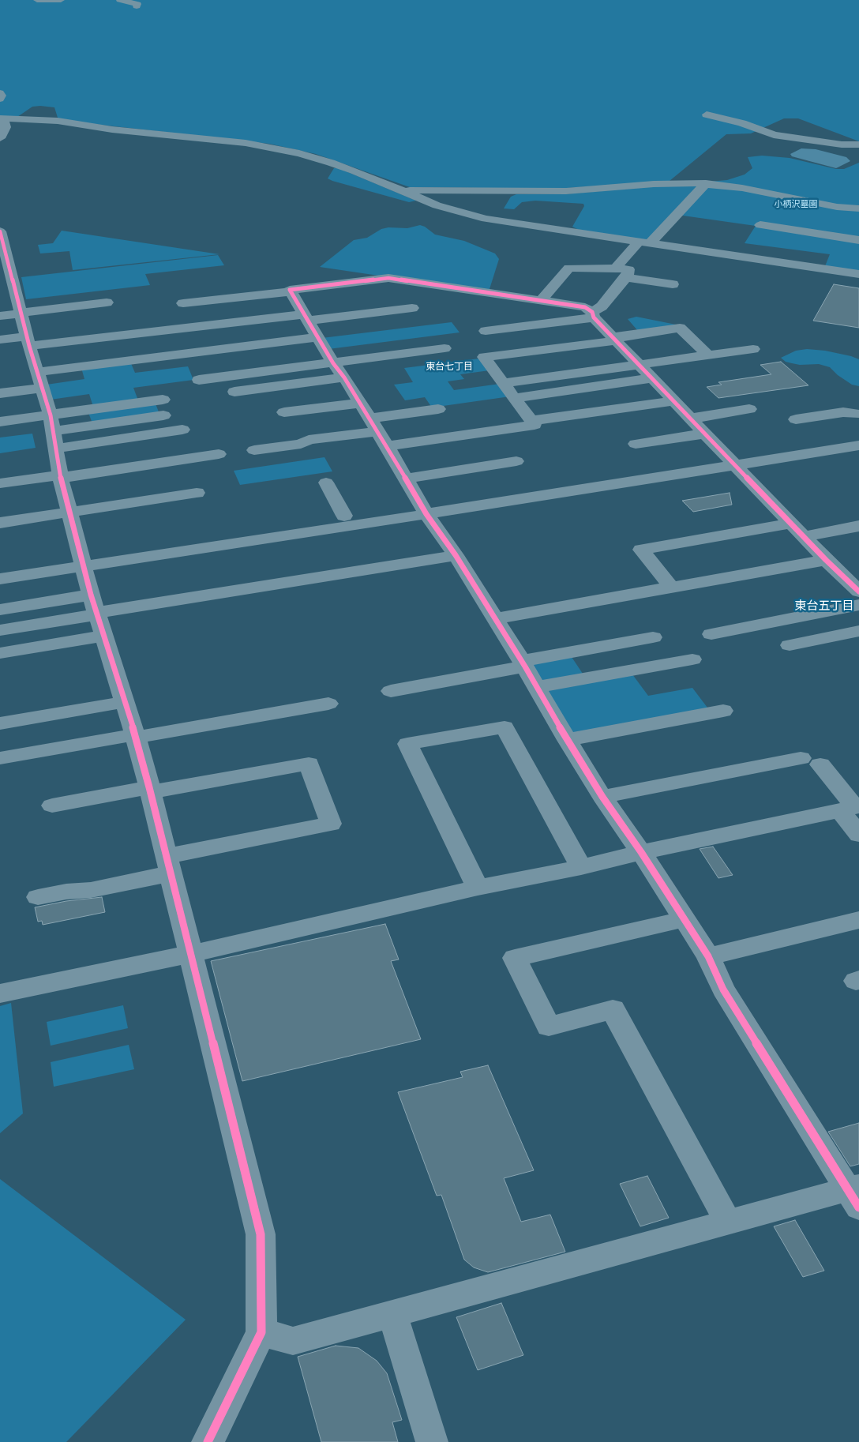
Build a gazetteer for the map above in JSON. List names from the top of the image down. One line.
{"districts":["東台七丁目","東台五丁目"],"parks":["小柄沢墓園"]}
